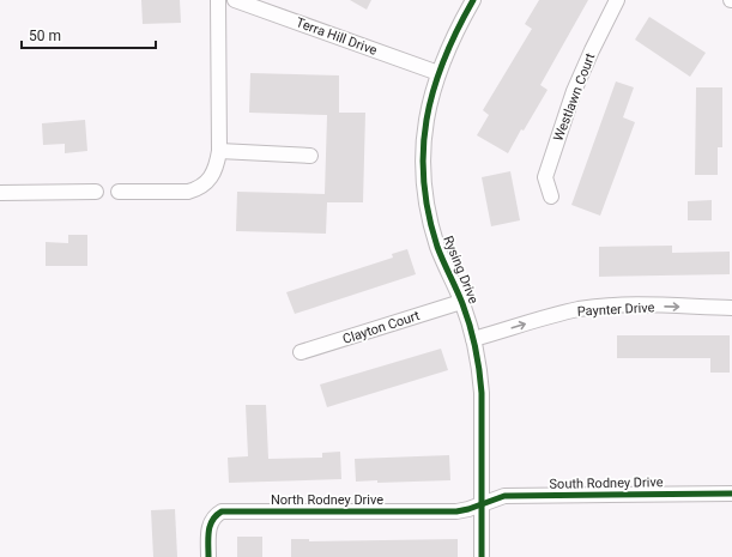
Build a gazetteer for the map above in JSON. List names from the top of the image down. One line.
{"streets":{"street":["Terra Hill Drive","Westlawn Court","Rysing Drive","Paynter Drive","Clayton Court","South Rodney Drive","North Rodney Drive"]},"crossings":[["Terra Hill Drive","Rysing Drive"],["Rysing Drive","Paynter Drive"],["Rysing Drive","Clayton Court"],["Rysing Drive","South Rodney Drive"],["Rysing Drive","North Rodney Drive"],["South Rodney Drive","North Rodney Drive"]],"one_way":["Paynter Drive"],"scale_bar":"50 m"}
